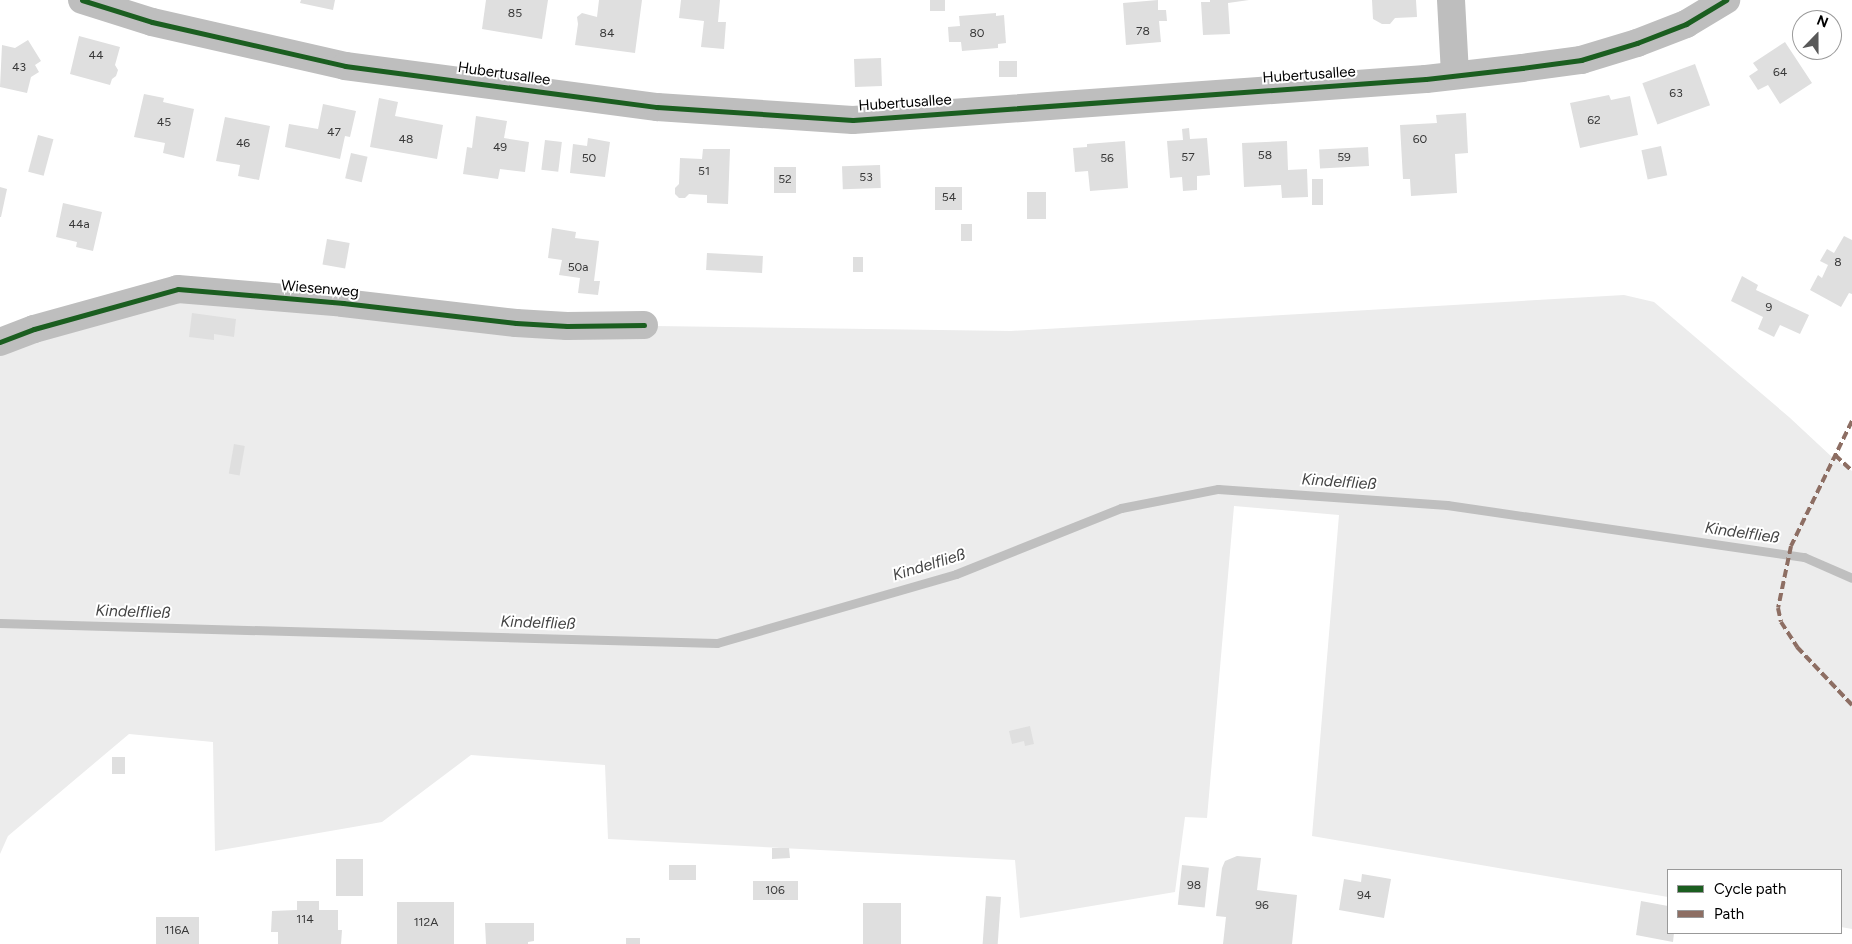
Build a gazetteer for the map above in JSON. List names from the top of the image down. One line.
{"streets":{"street":["Hubertusallee","Wiesenweg"]},"water":["Kindelfließ"],"house_numbers":["85","78","84","80","44","43","64","63","62","45","47","48","60","46","49","58","57","59","50","56","51","53","52","54","44a","8","50a","9","98","106","94","96","114","112A","116A"],"legend":["Cycle path","Path"],"north":"top"}
